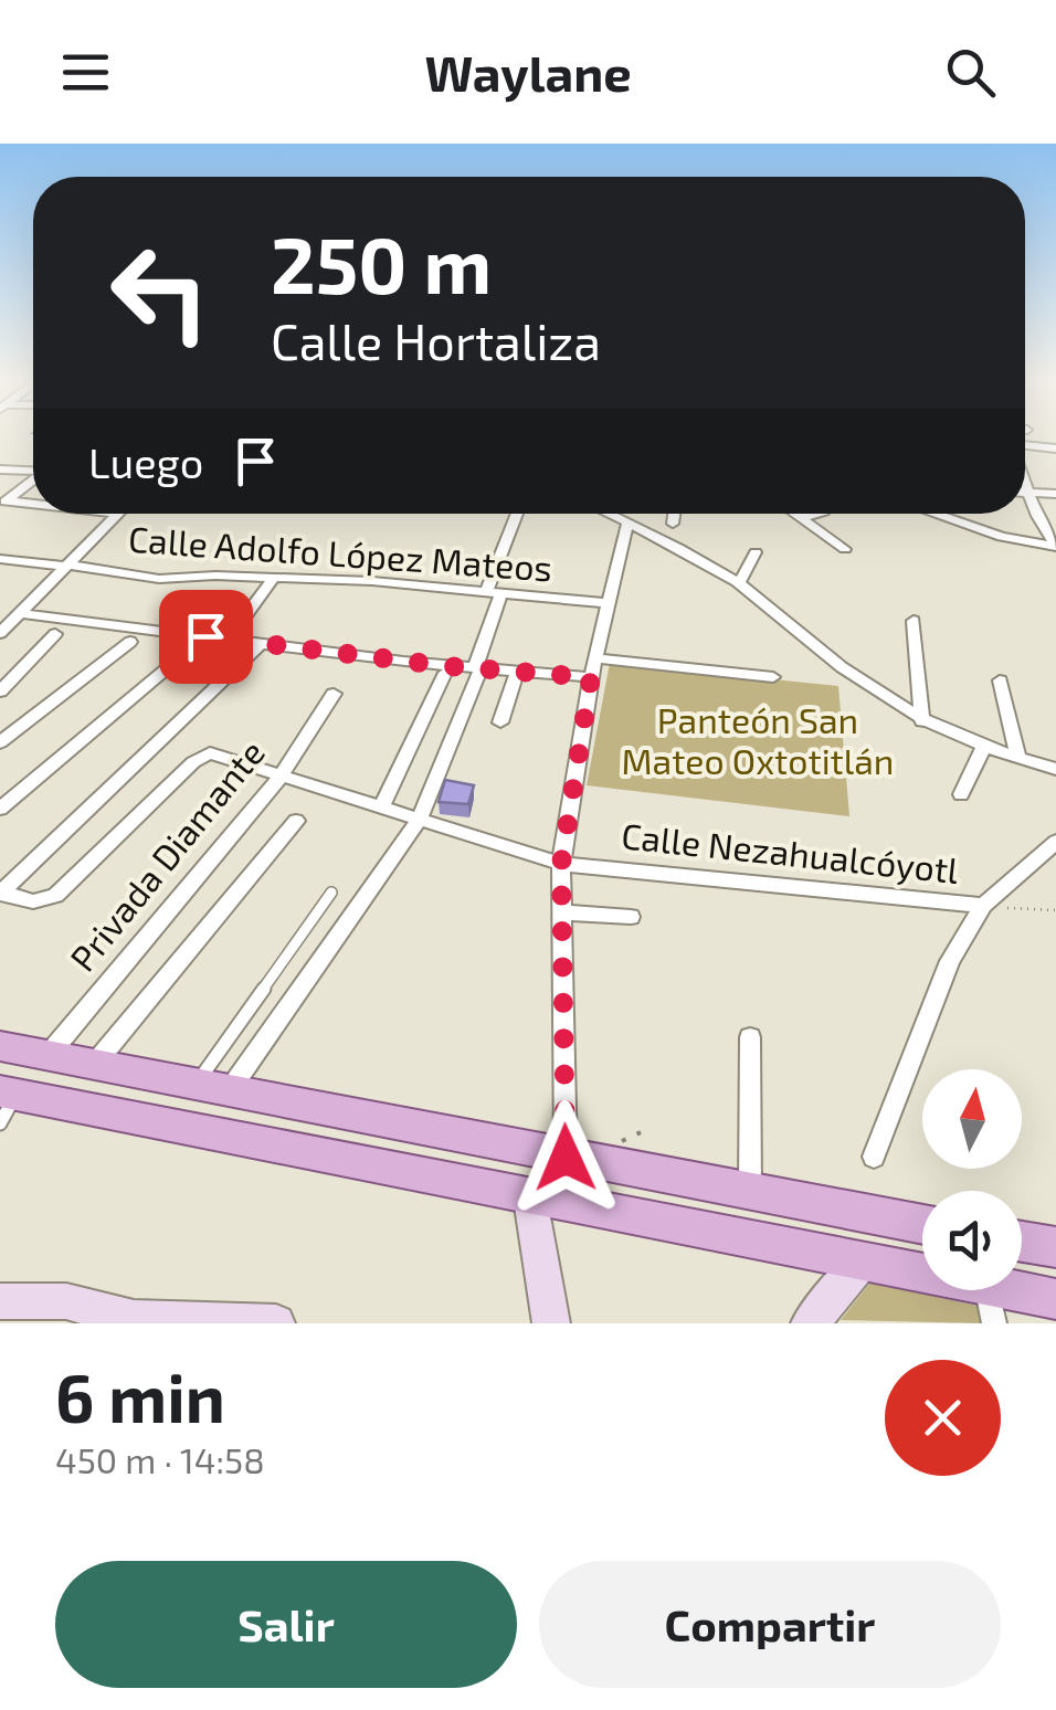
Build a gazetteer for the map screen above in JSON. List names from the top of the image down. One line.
{"streets":{"street":["Calle Adolfo López Mateos","Calle Nezahualcóyotl","Privada Diamante"]},"crossings":[["Calle Nezahualcóyotl","Privada Diamante"]],"parks":["Panteón San Mateo Oxtotitlán"],"north":"top","page":{"header":"Waylane","turn":["250 m","Calle Hortaliza"],"then":"Luego","heading":["6 min","450 m · 14:58"],"buttons":["Salir","Compartir"]}}
